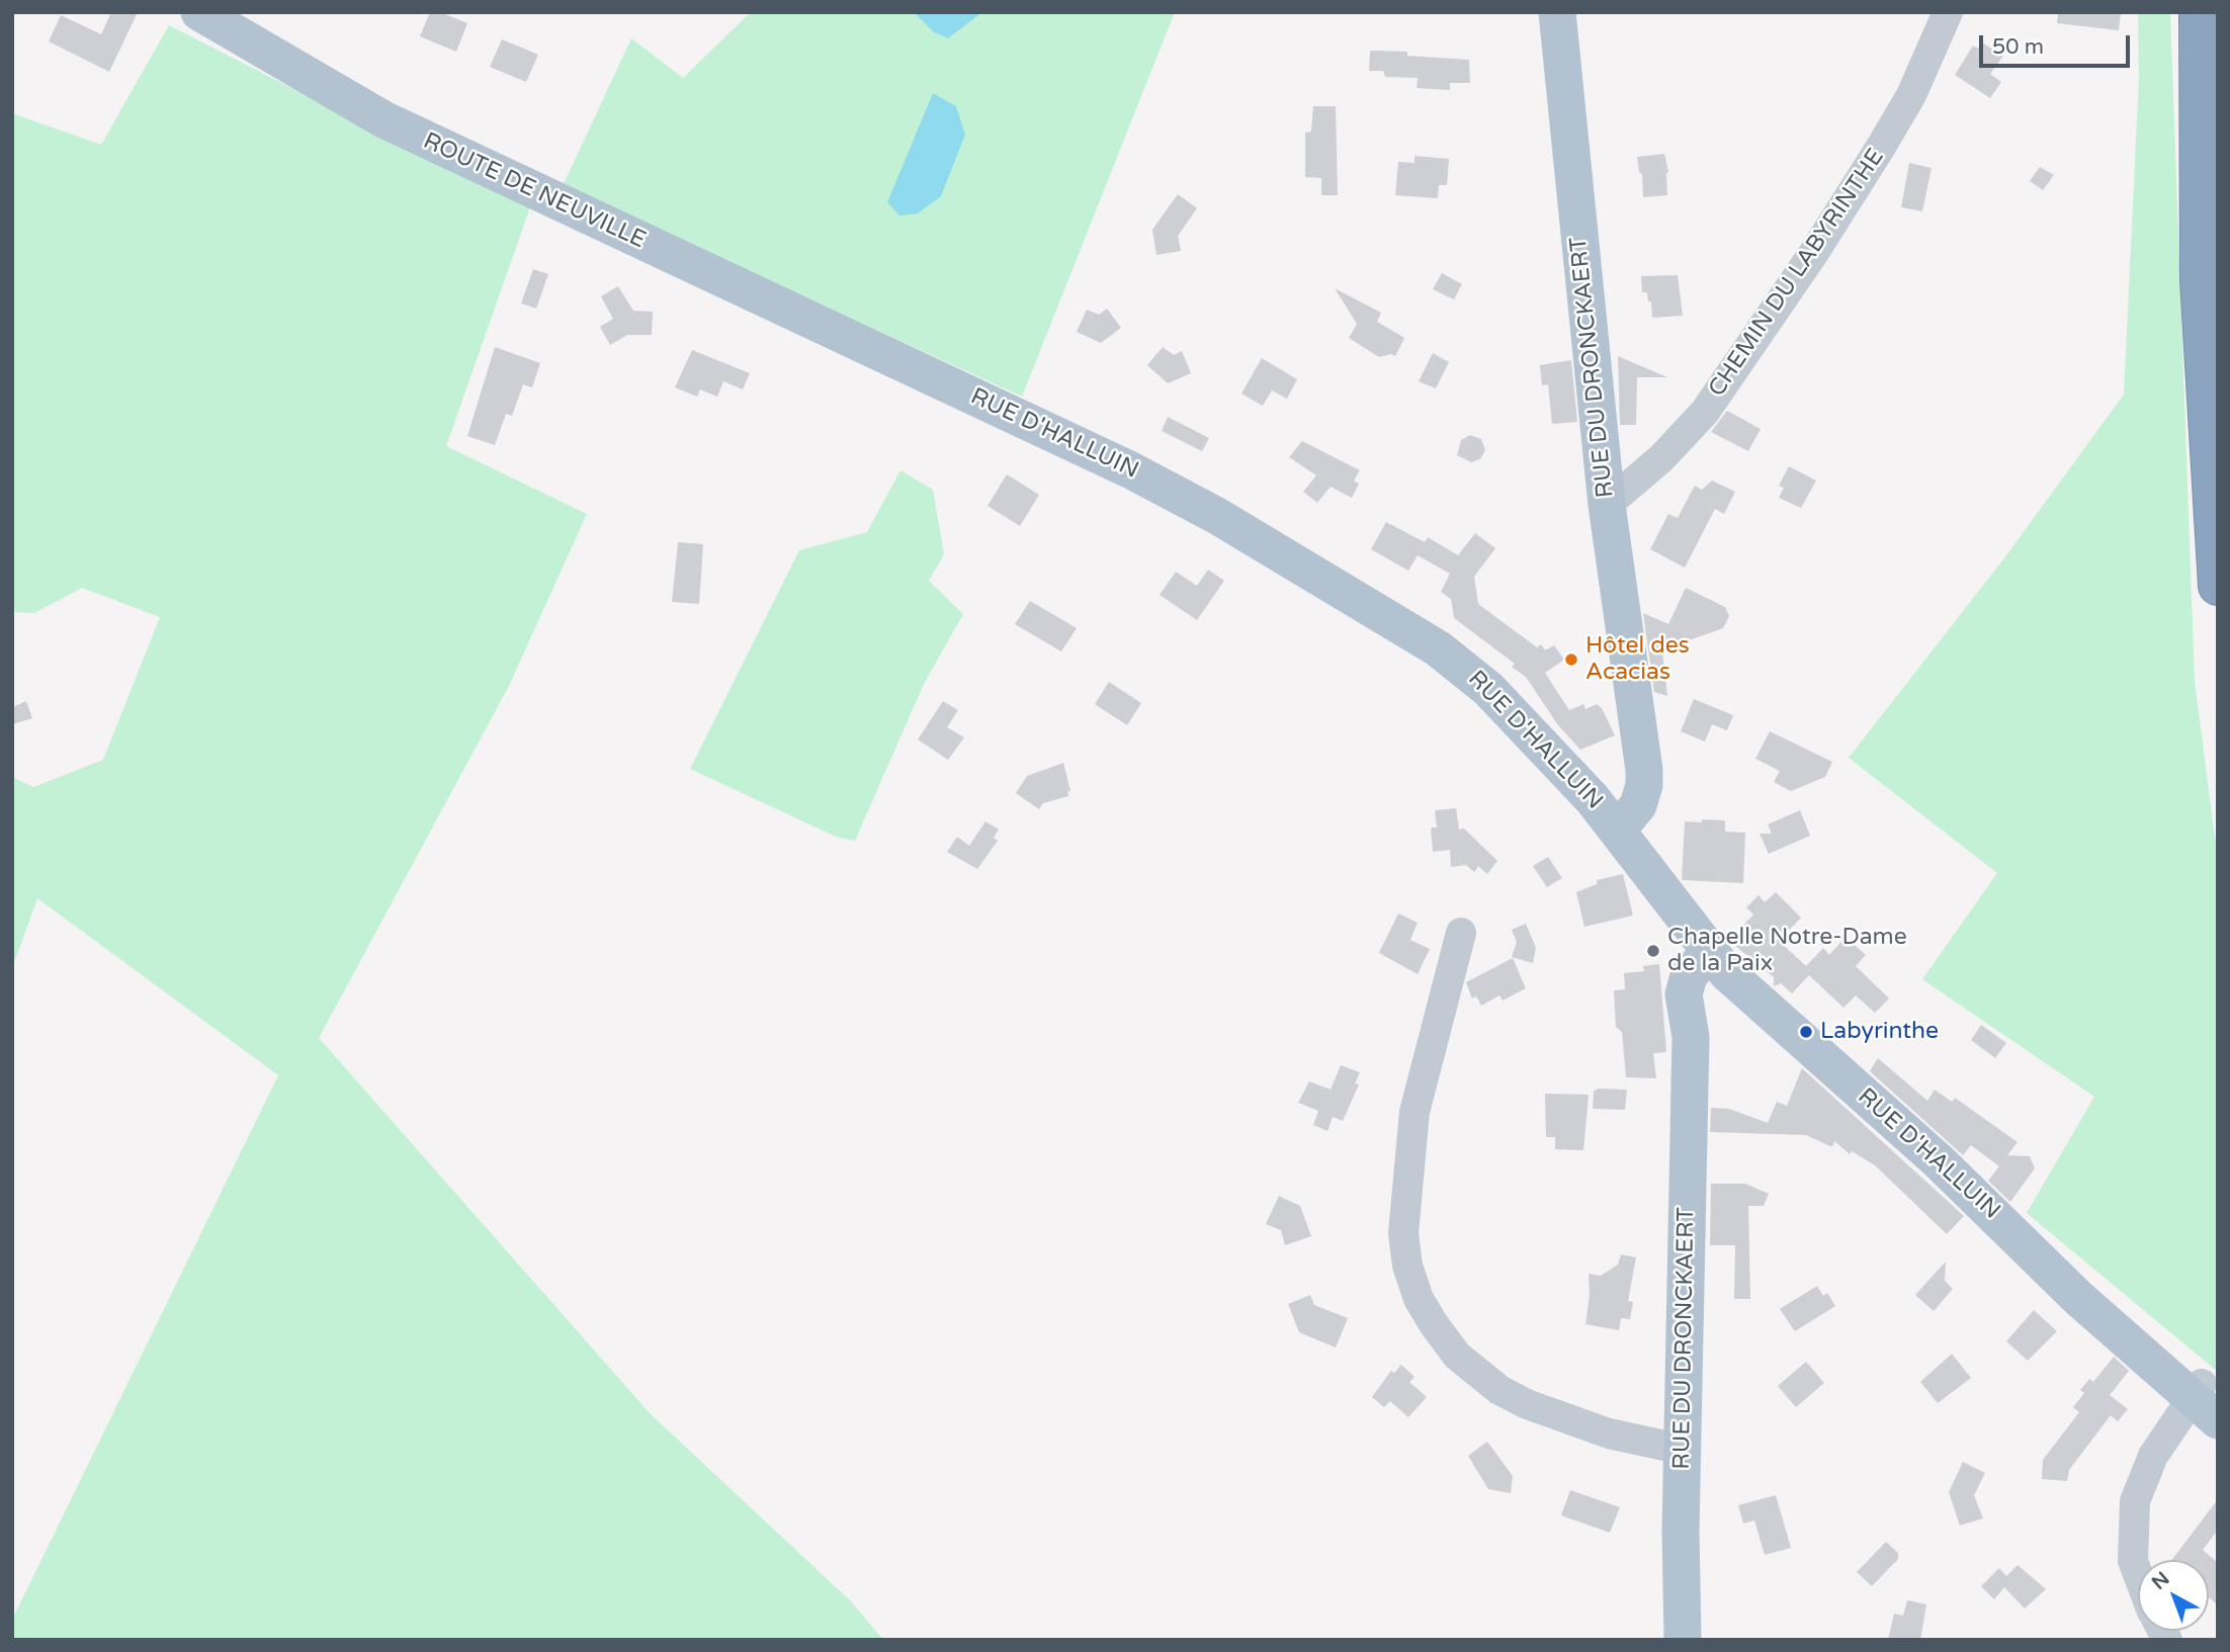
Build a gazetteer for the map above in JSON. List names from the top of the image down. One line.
{"streets":{"main road":["ROUTE DE NEUVILLE","RUE DU DRONCKAERT","RUE D'HALLUIN"],"street":["CHEMIN DU LABYRINTHE"]},"crossings":[["ROUTE DE NEUVILLE","RUE D'HALLUIN"],["CHEMIN DU LABYRINTHE","RUE DU DRONCKAERT"],["RUE DU DRONCKAERT","RUE D'HALLUIN"]],"places":["Hôtel des Acacias","Chapelle Notre-Dame de la Paix","Labyrinthe"],"scale_bar":"50 m","north":"top left"}
